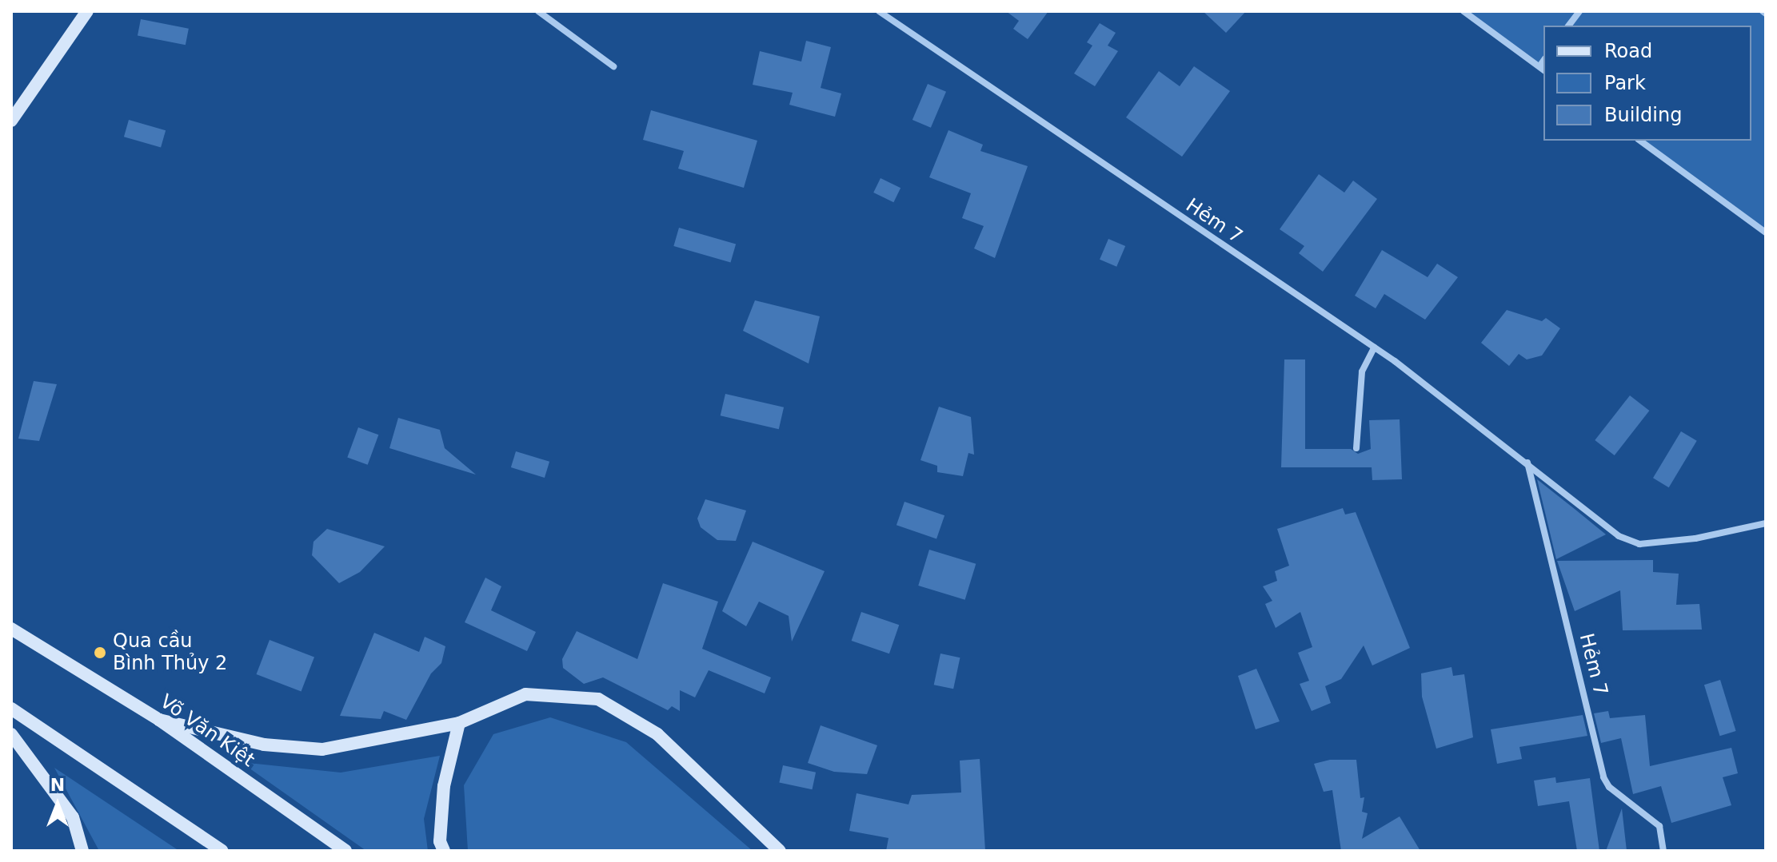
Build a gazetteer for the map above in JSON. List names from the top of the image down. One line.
{"streets":{"main road":["Võ Văn Kiệt"],"street":["Hẻm 7"]},"places":["Qua cầu Bình Thủy 2"],"legend":["Road","Park","Building"],"north":"top"}
